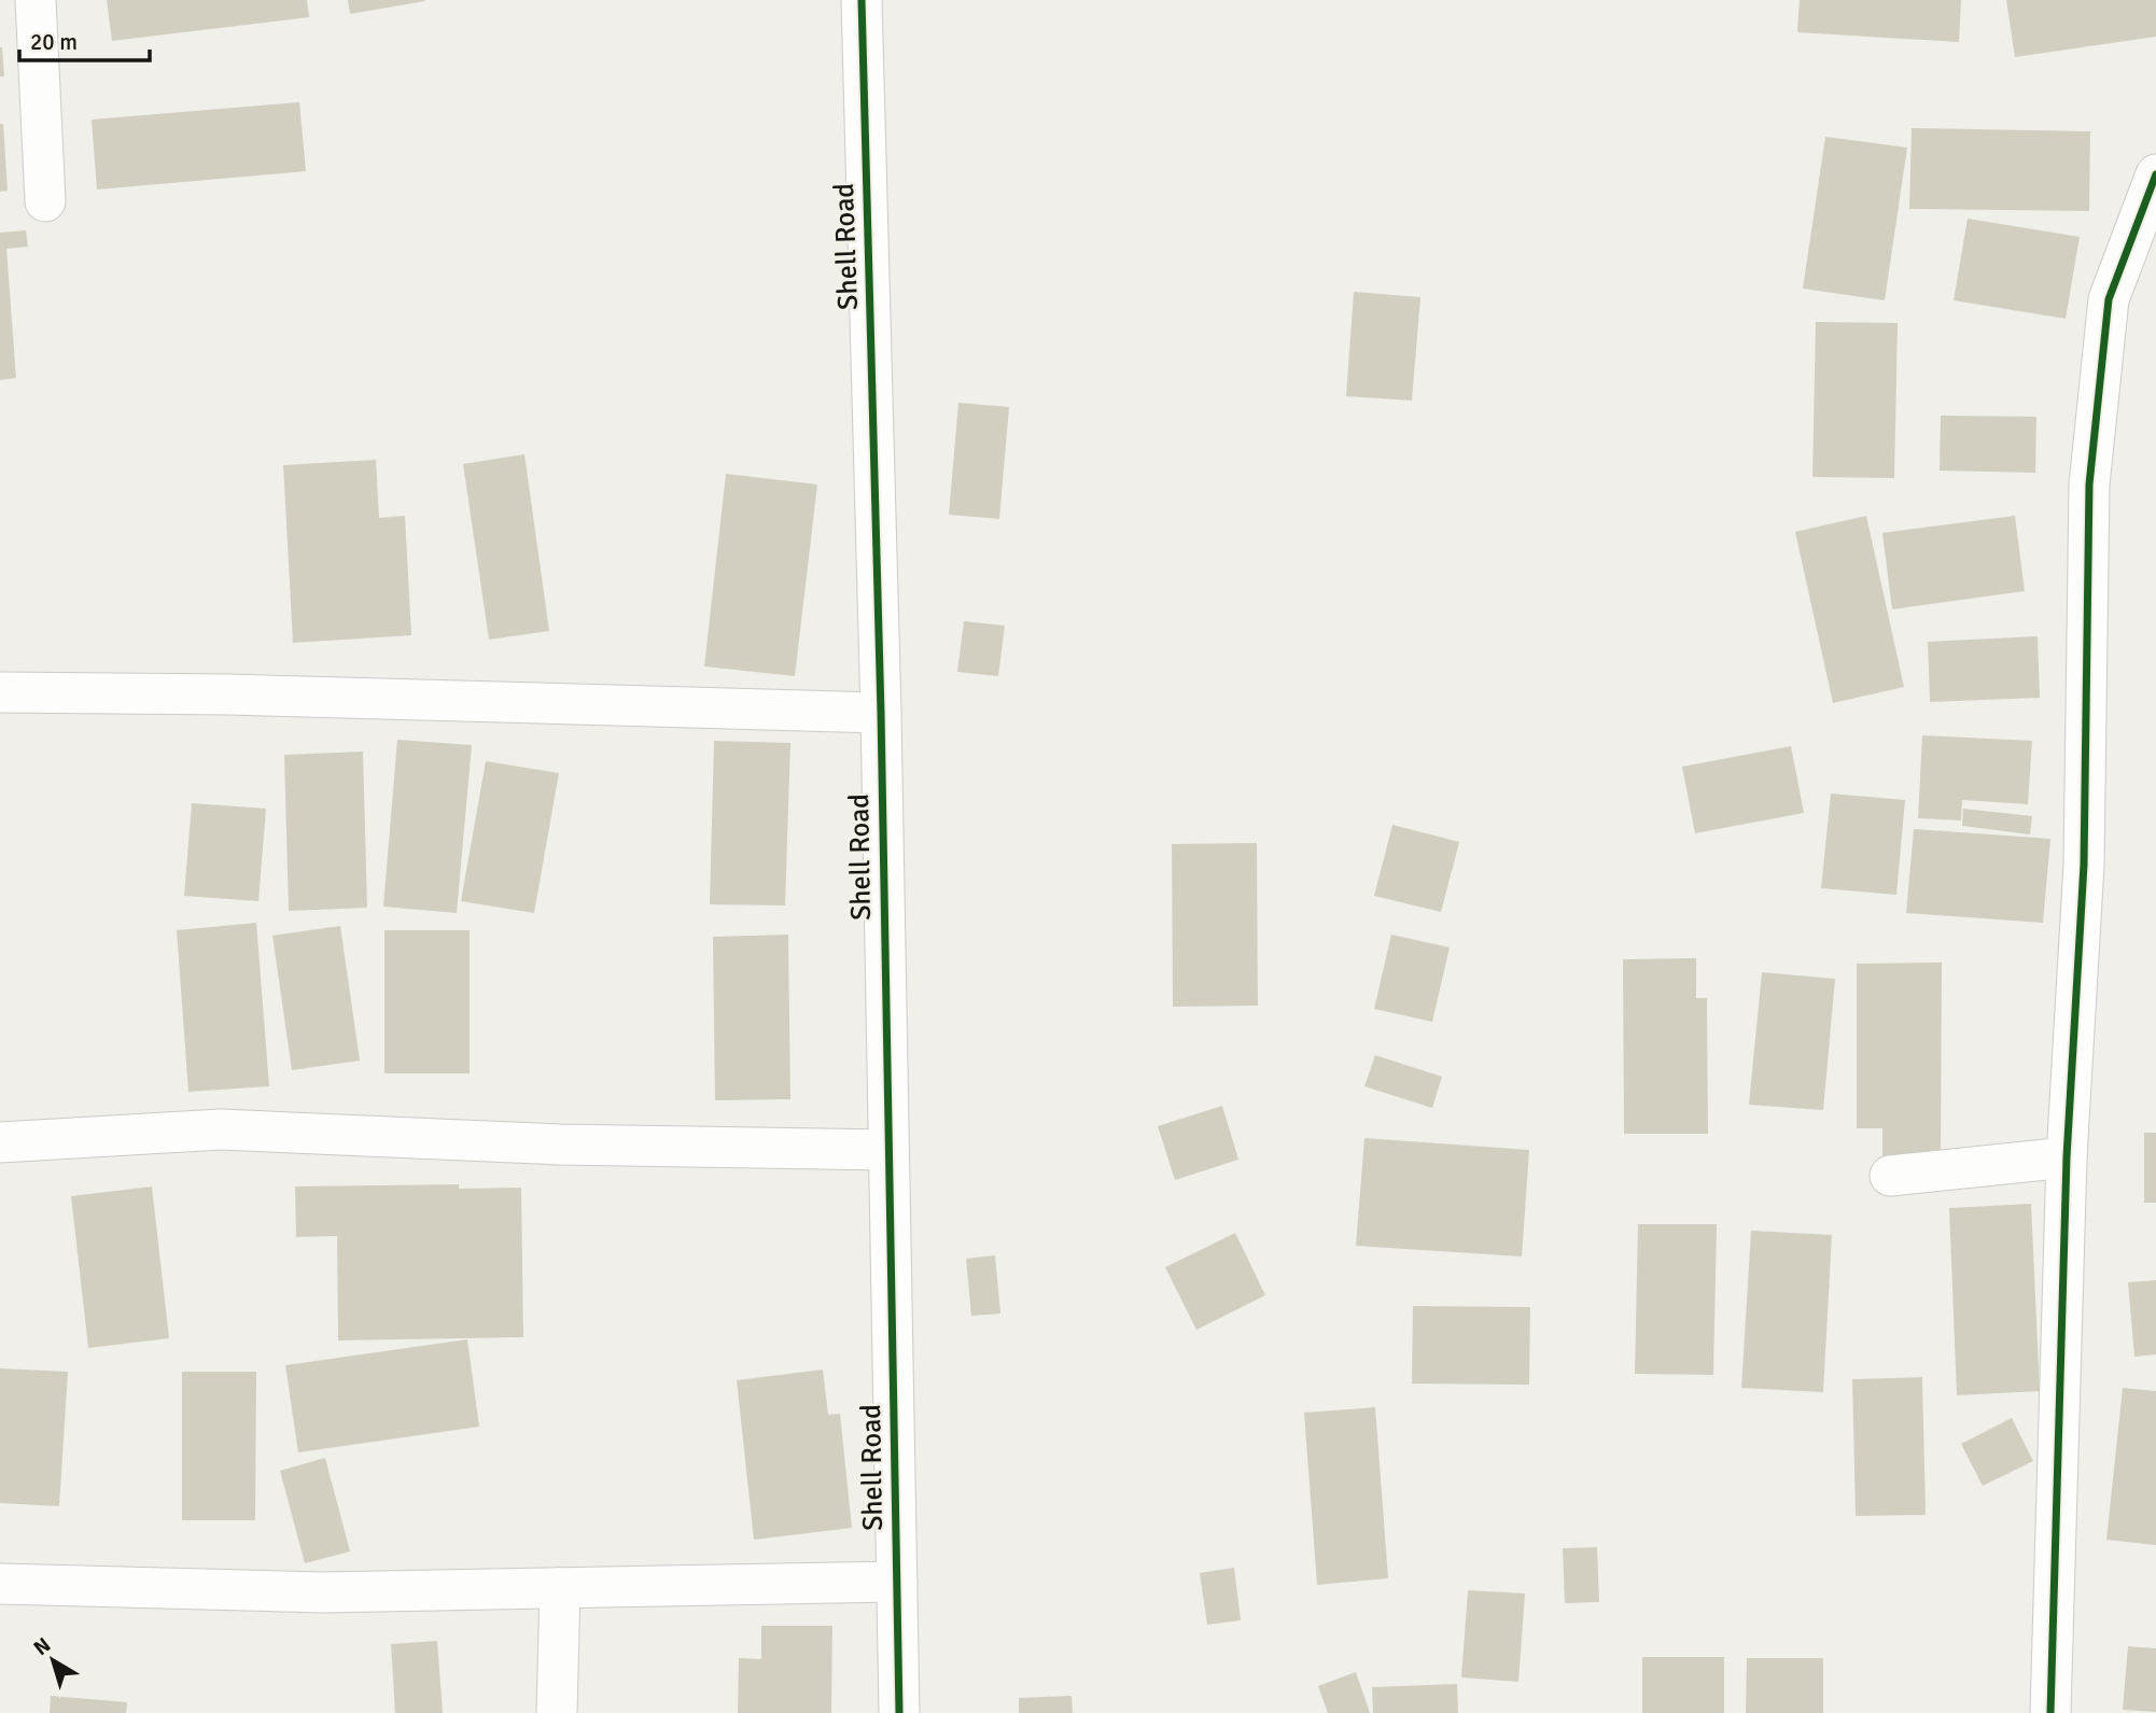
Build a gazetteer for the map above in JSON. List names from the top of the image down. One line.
{"streets":{"street":["Shell Road"]},"scale_bar":"20 m","north":"top left"}
